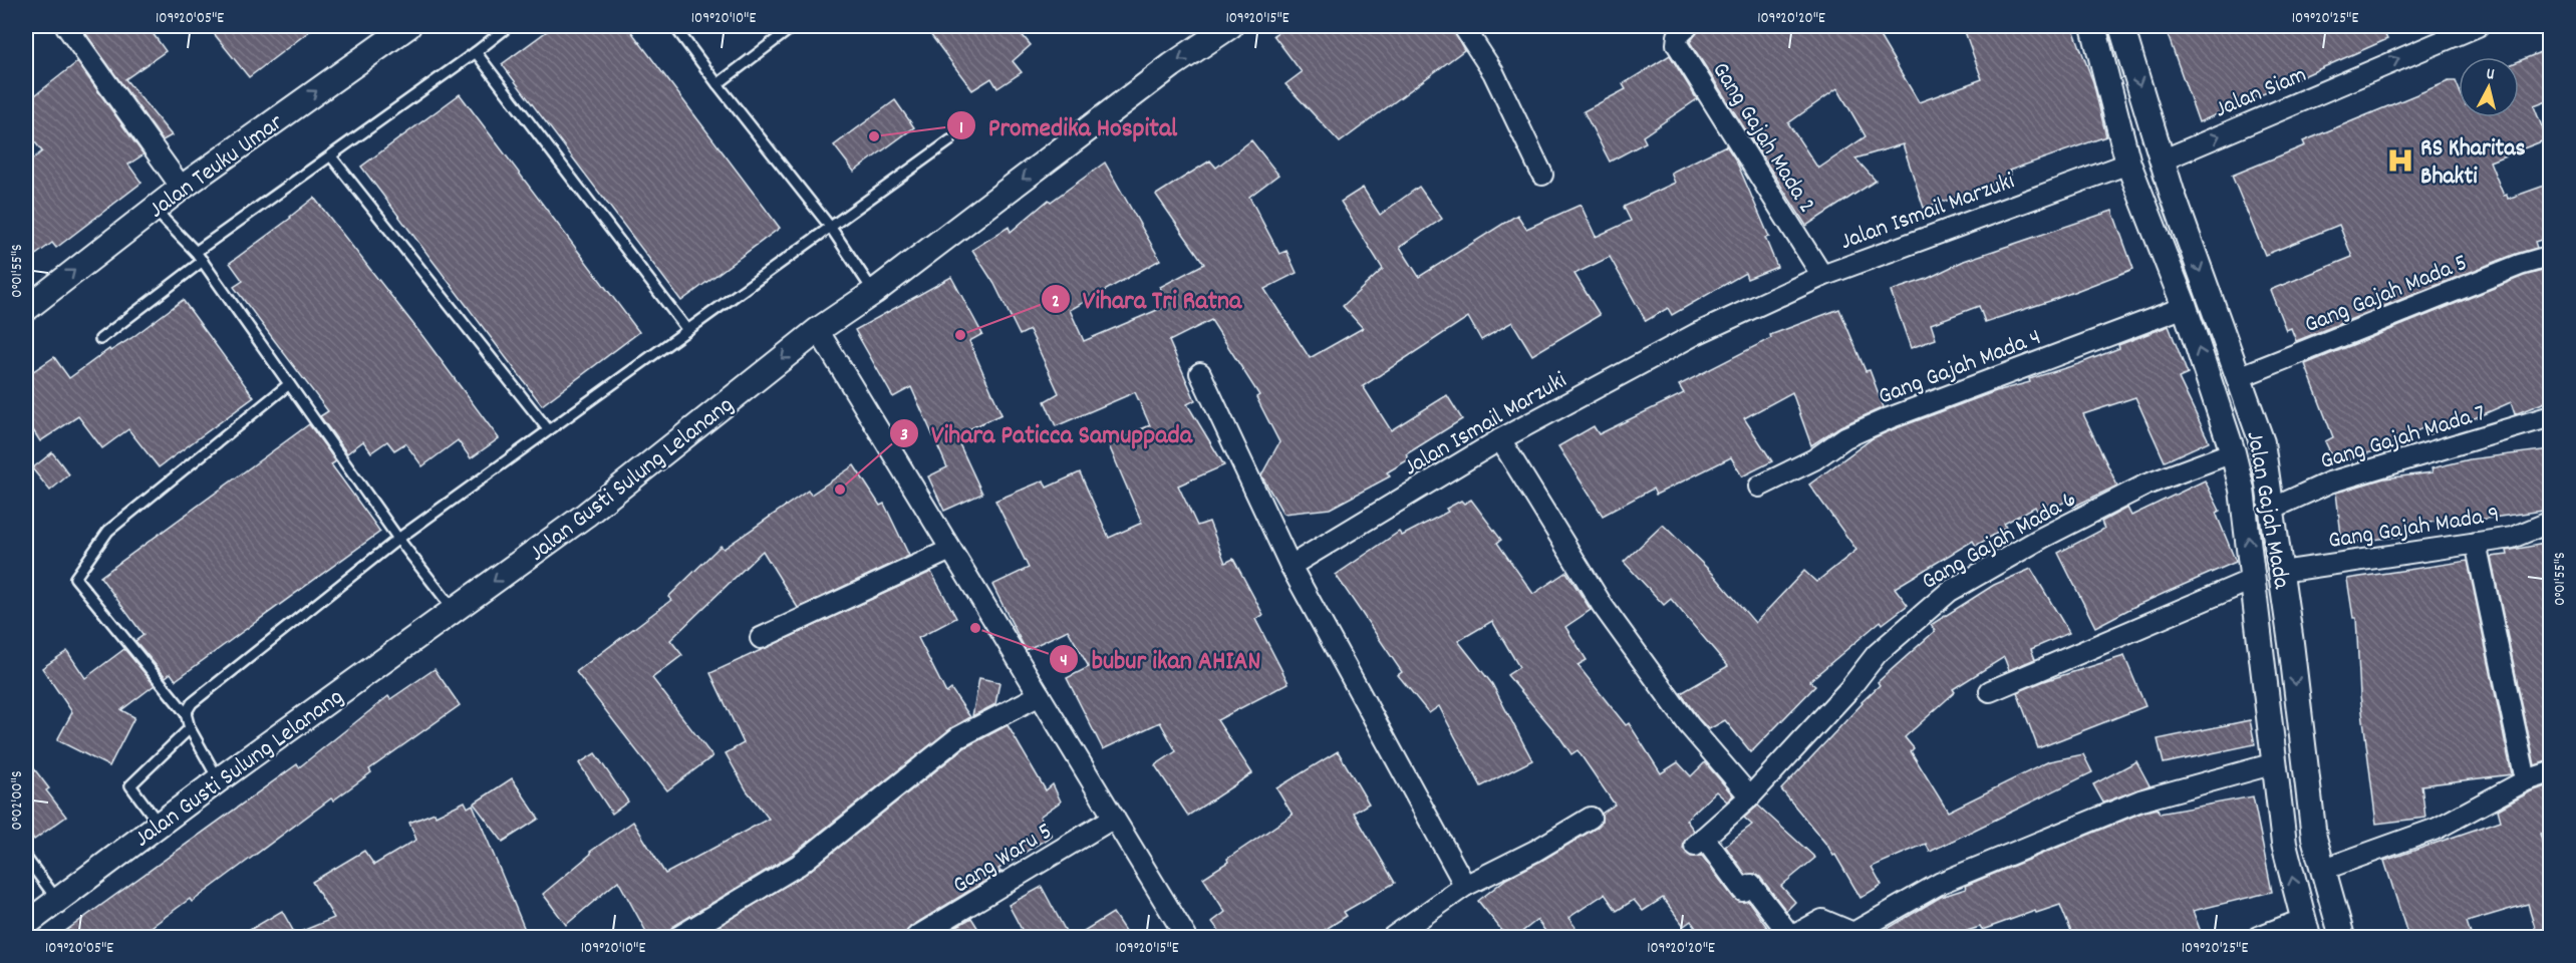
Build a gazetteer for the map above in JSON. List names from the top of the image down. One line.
{"streets":{"street":["Jalan Siam","Gang Gajah Mada 2","Jalan Teuku Umar","Jalan Ismail Marzuki","Gang Gajah Mada 5","Gang Gajah Mada 4","Gang Gajah Mada 7","Jalan Gusti Sulung Lelanang","Jalan Gajah Mada","Gang Gajah Mada 9","Gang Gajah Mada 6","Gang Waru 5"]},"crossings":[["Jalan Siam","Jalan Gajah Mada"],["Gang Gajah Mada 2","Jalan Ismail Marzuki"],["Jalan Ismail Marzuki","Jalan Gajah Mada"],["Gang Gajah Mada 5","Jalan Gajah Mada"],["Gang Gajah Mada 4","Jalan Gajah Mada"],["Gang Gajah Mada 7","Jalan Gajah Mada"],["Jalan Gajah Mada","Gang Gajah Mada 9"],["Jalan Gajah Mada","Gang Gajah Mada 6"]],"one_way":["Jalan Siam","Jalan Teuku Umar","Jalan Gusti Sulung Lelanang"],"places":{"other":["Promedika Hospital","Vihara Tri Ratna","Vihara Paticca Samuppada","bubur ikan AHIAN"],"hospital":["RS Kharitas Bhakti"]},"north":"top","coordinates":["109°20'05\"E","109°20'10\"E","109°20'15\"E","109°20'20\"E","109°20'25\"E","0°01'55\"S","0°02'00\"S"]}
